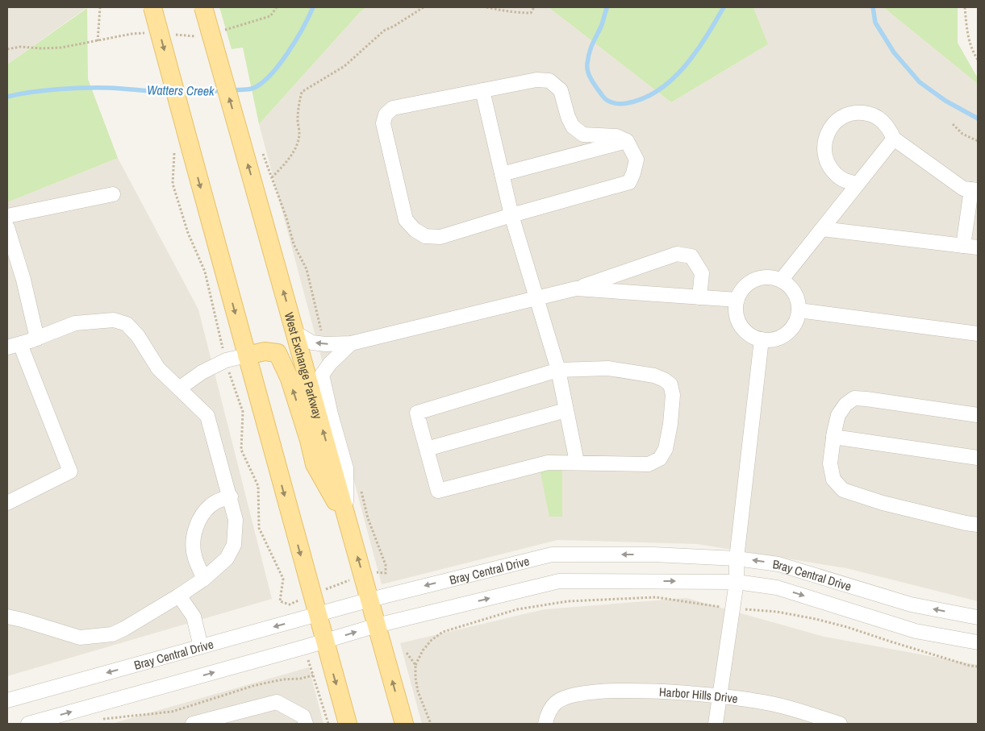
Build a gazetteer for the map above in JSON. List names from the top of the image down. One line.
{"streets":{"main road":["West Exchange Parkway"],"street":["Bray Central Drive","Harbor Hills Drive"]},"crossings":[["West Exchange Parkway","Bray Central Drive"]],"water":["Watters Creek"]}
